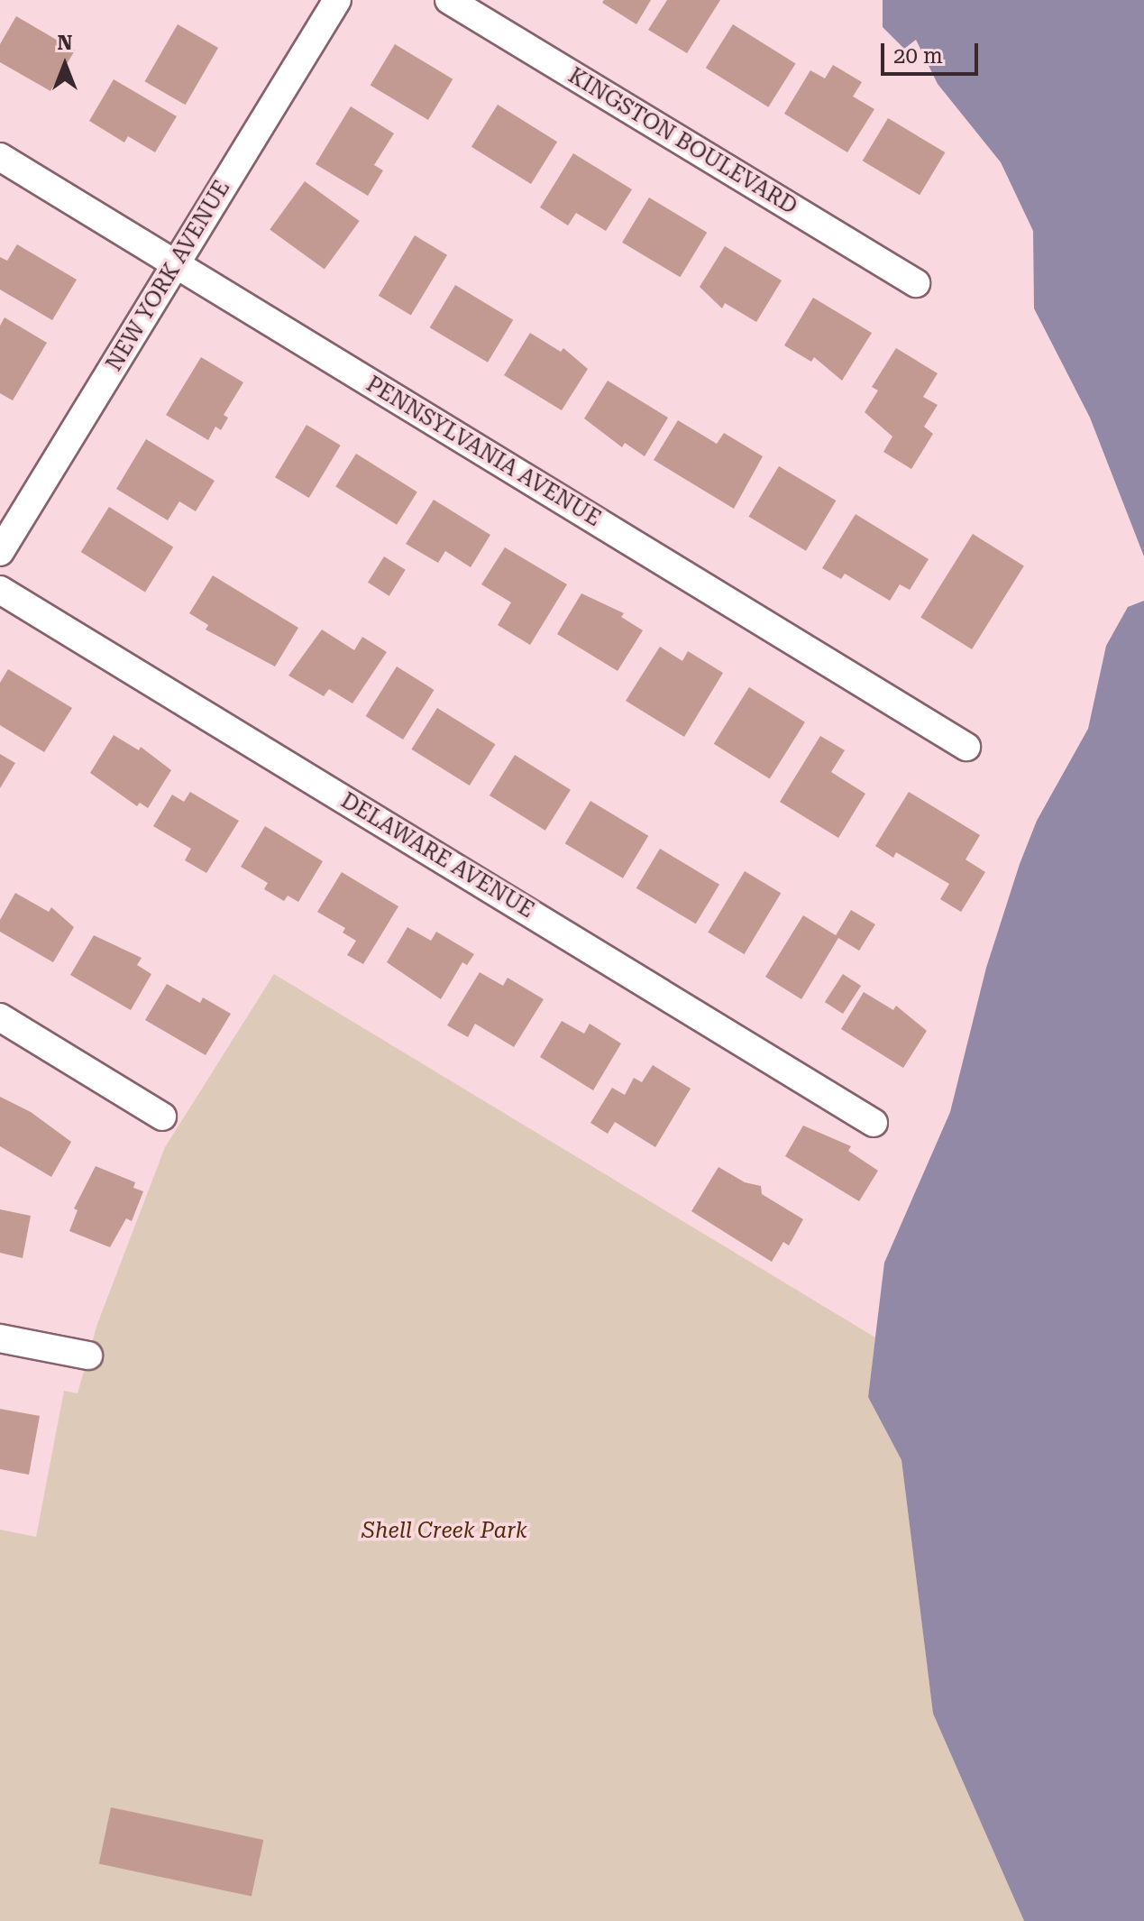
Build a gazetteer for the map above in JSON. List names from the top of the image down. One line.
{"streets":{"street":["KINGSTON BOULEVARD","NEW YORK AVENUE","PENNSYLVANIA AVENUE","DELAWARE AVENUE"]},"crossings":[["NEW YORK AVENUE","PENNSYLVANIA AVENUE"]],"parks":["Shell Creek Park"],"scale_bar":"20 m","north":"top"}
